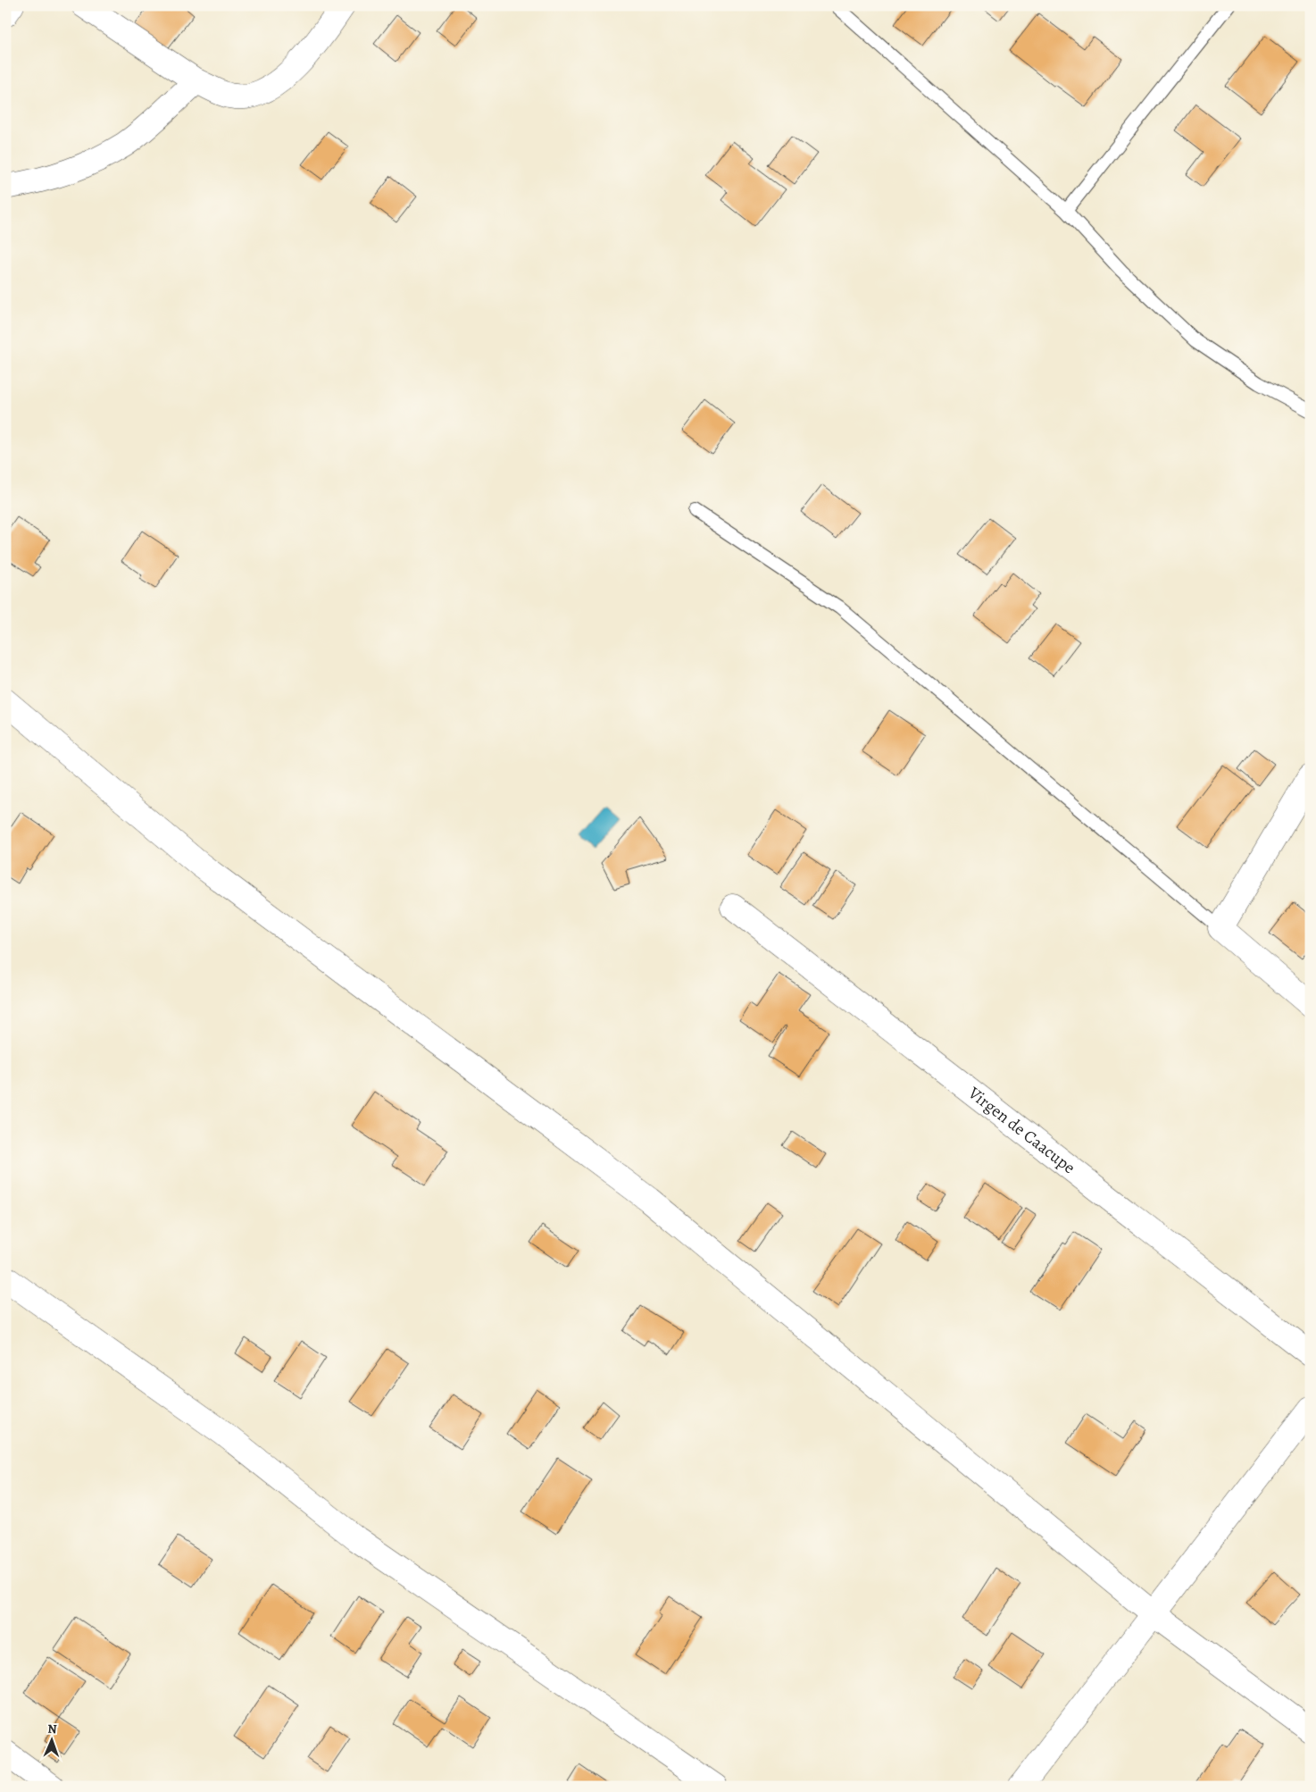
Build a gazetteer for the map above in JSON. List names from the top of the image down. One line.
{"streets":{"street":["Virgen de Caacupe"]},"north":"top"}
